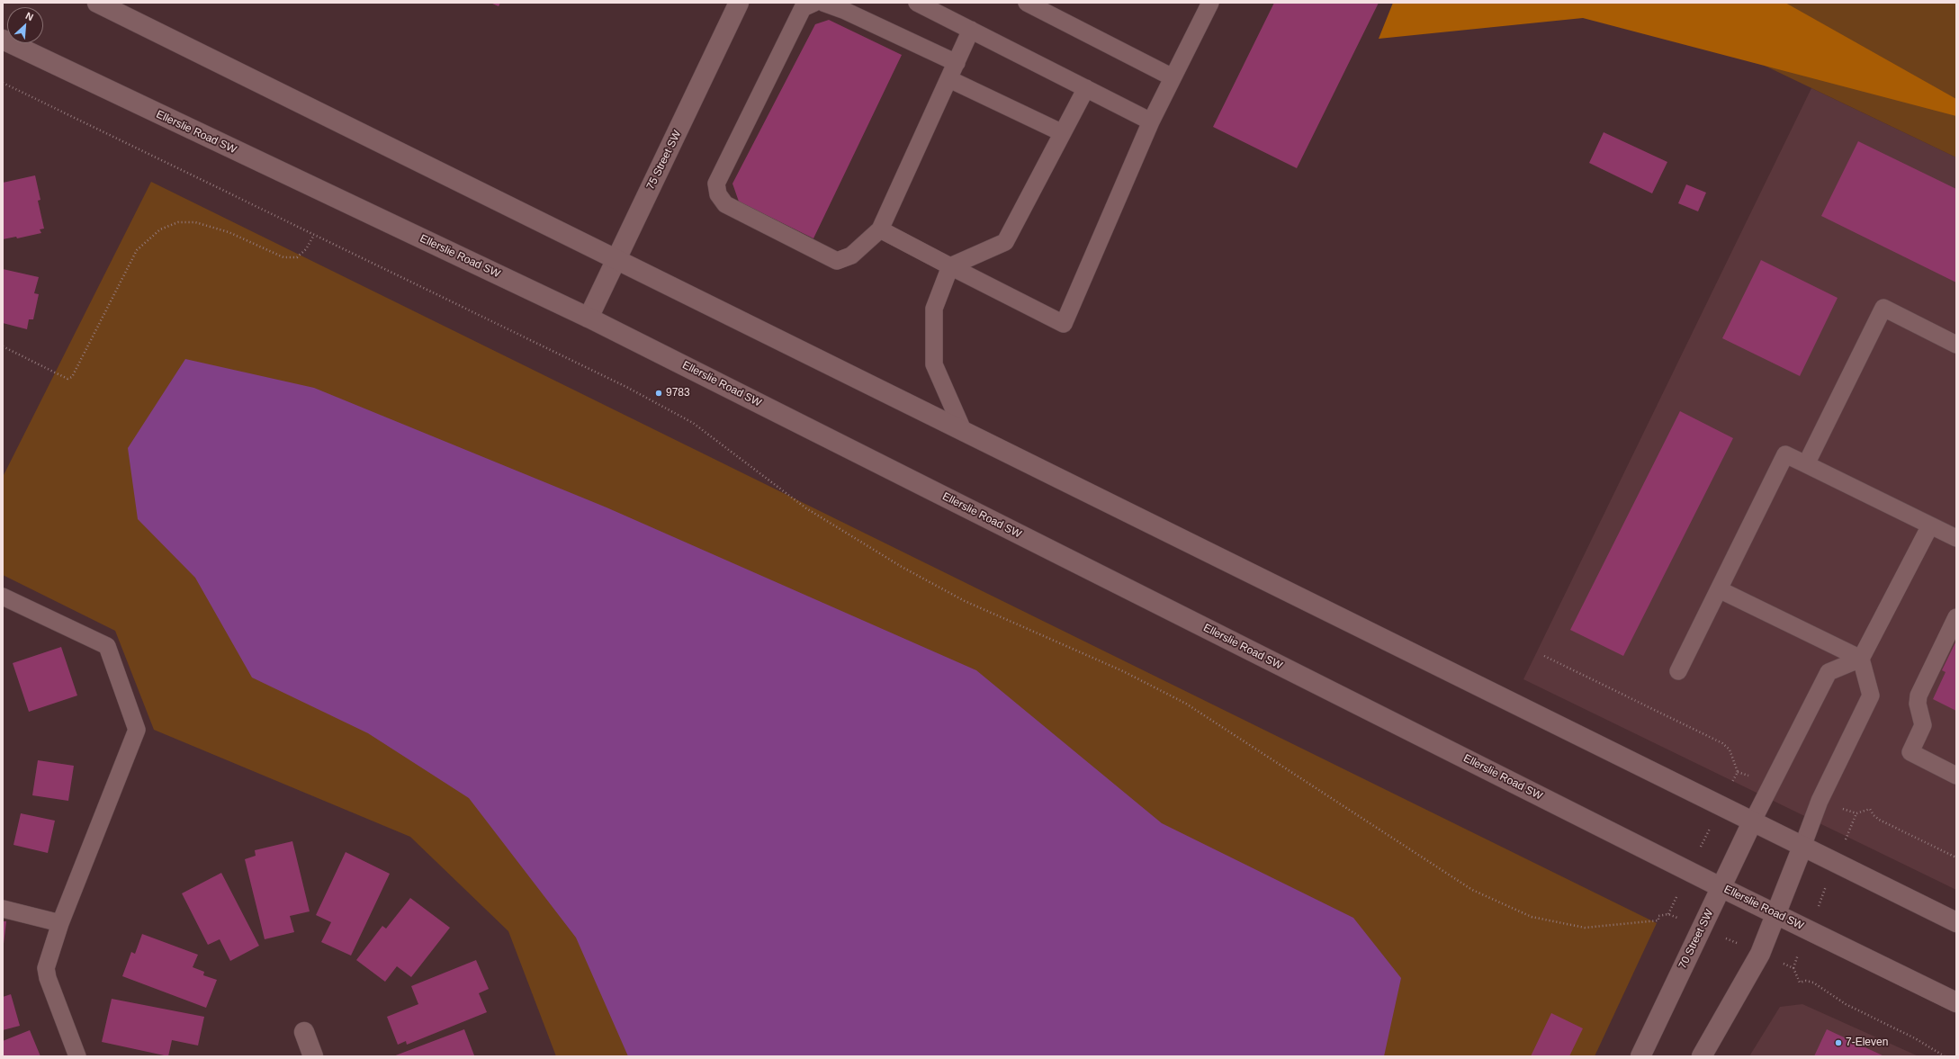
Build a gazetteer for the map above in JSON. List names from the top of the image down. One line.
{"streets":{"main road":["Ellerslie Road SW","75 Street SW","70 Street SW"]},"crossings":[["Ellerslie Road SW","75 Street SW"],["Ellerslie Road SW","70 Street SW"]],"places":["9783","7-Eleven"],"north":"top right"}
